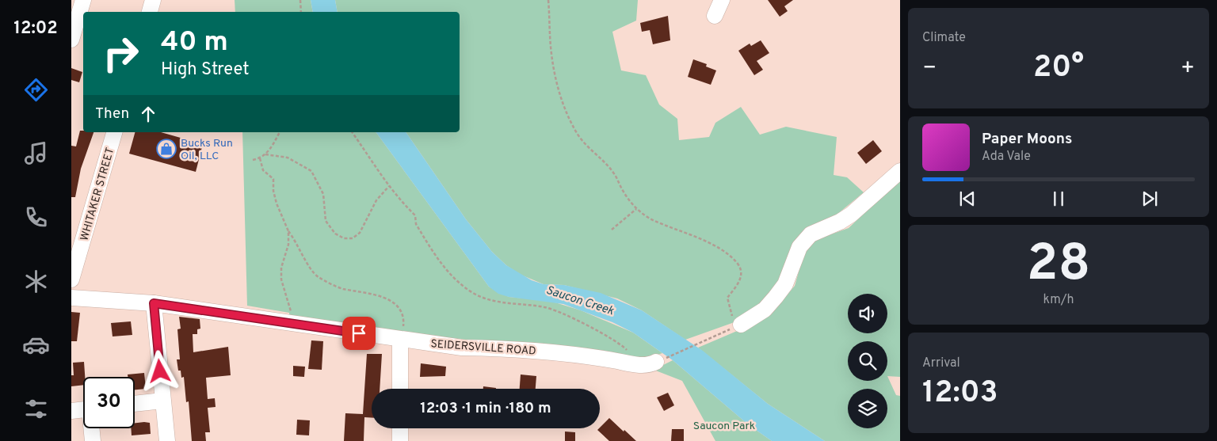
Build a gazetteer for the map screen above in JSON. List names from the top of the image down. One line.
{"streets":{"street":["WHITAKER STREET","SEIDERSVILLE ROAD"]},"water":["Saucon Creek"],"parks":["Saucon Park"],"places":{"shop":["Bucks Run Oil, LLC"]},"page":{"tabs":"12:02","tile":["Climate",["28","km/h"],["Arrival","12:03"]],"turn":["40 m","High Street"],"heat":["−","20°","+"],"then":"Then","song":["Paper Moons","Ada Vale"],"limit":"30","trip":"12:03 · 1 min · 180 m"}}
